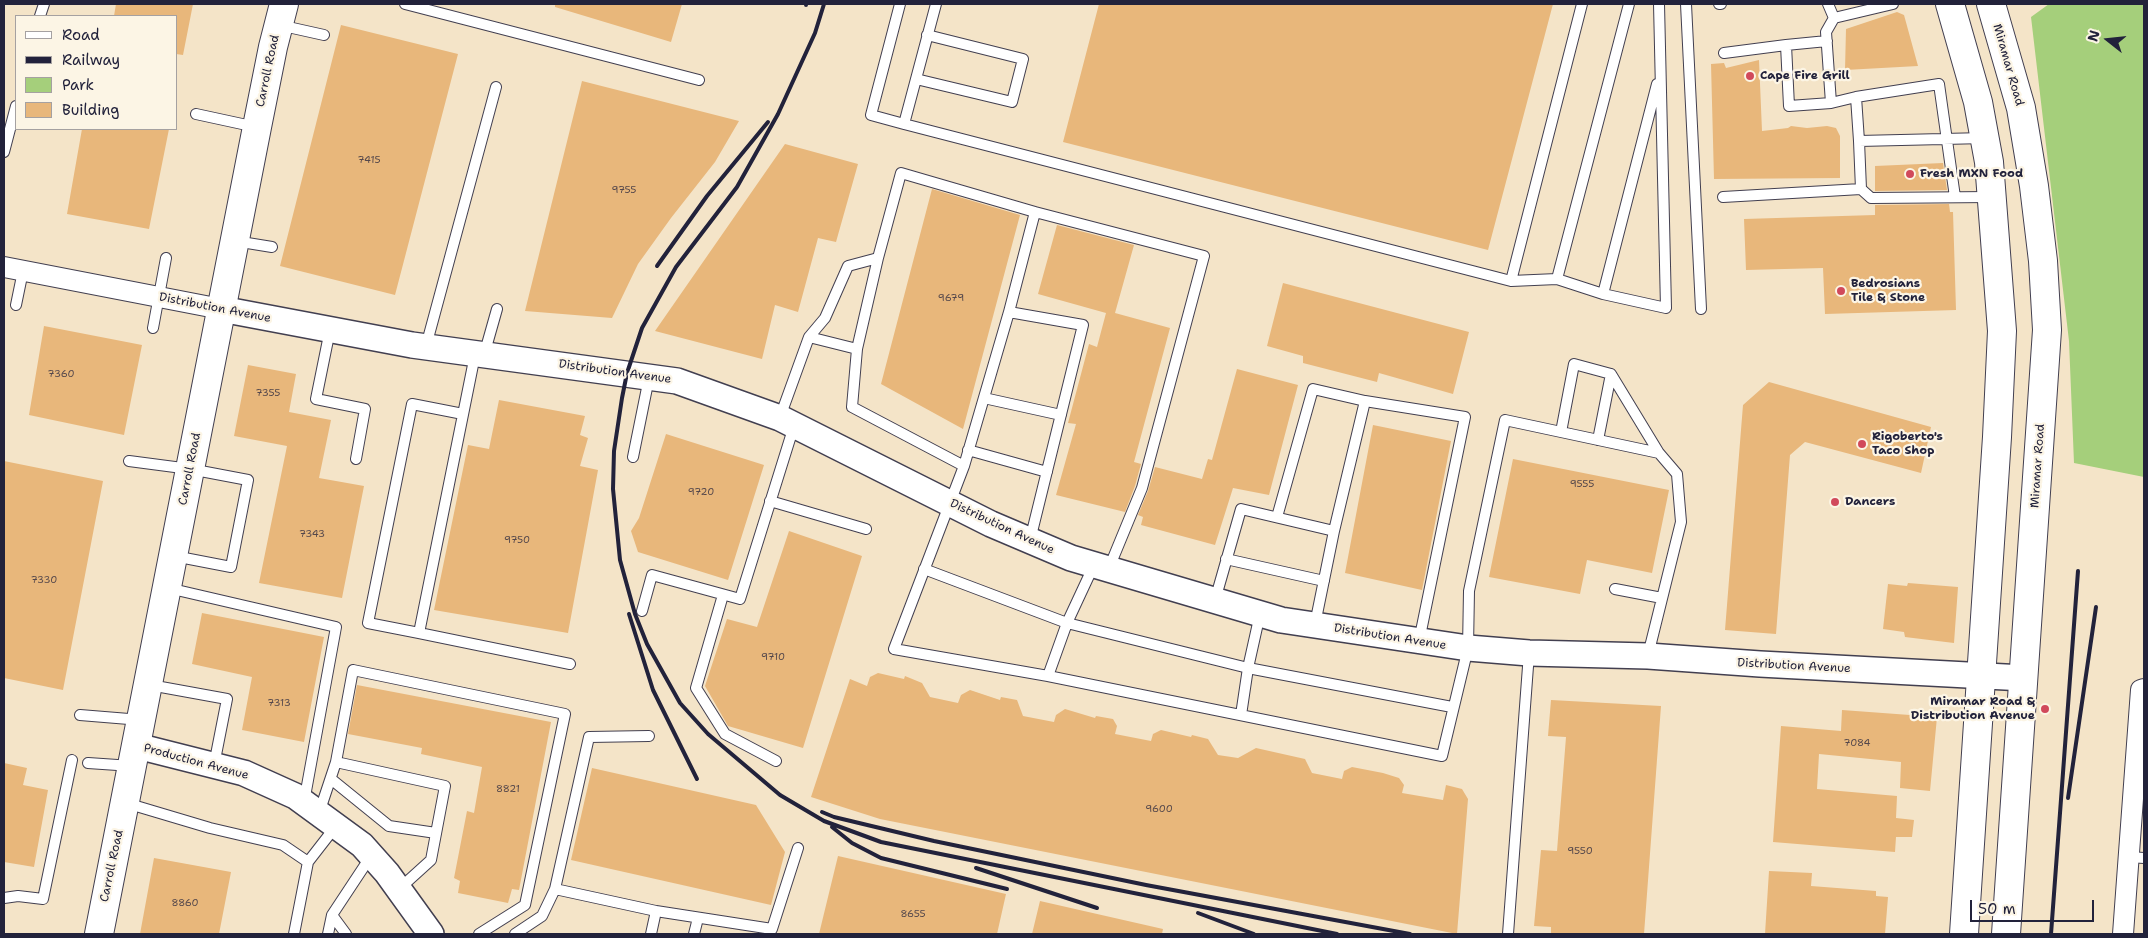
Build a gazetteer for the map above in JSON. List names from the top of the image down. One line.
{"streets":{"main road":["Miramar Road","Carroll Road"],"street":["Distribution Avenue","Production Avenue"]},"crossings":[["Miramar Road","Distribution Avenue"],["Carroll Road","Distribution Avenue"],["Carroll Road","Production Avenue"]],"places":["Cape Fire Grill","Fresh MXN Food","Bedrosians Tile & Stone","Rigoberto's Taco Shop","Dancers","Miramar Road & Distribution Avenue"],"house_numbers":["7415","9755","9679","7360","7355","9555","9720","7343","9750","7330","9710","7313","7084","8821","9600","9550","8860","8655"],"legend":["Road","Railway","Park","Building"],"scale_bar":"50 m","north":"left"}
